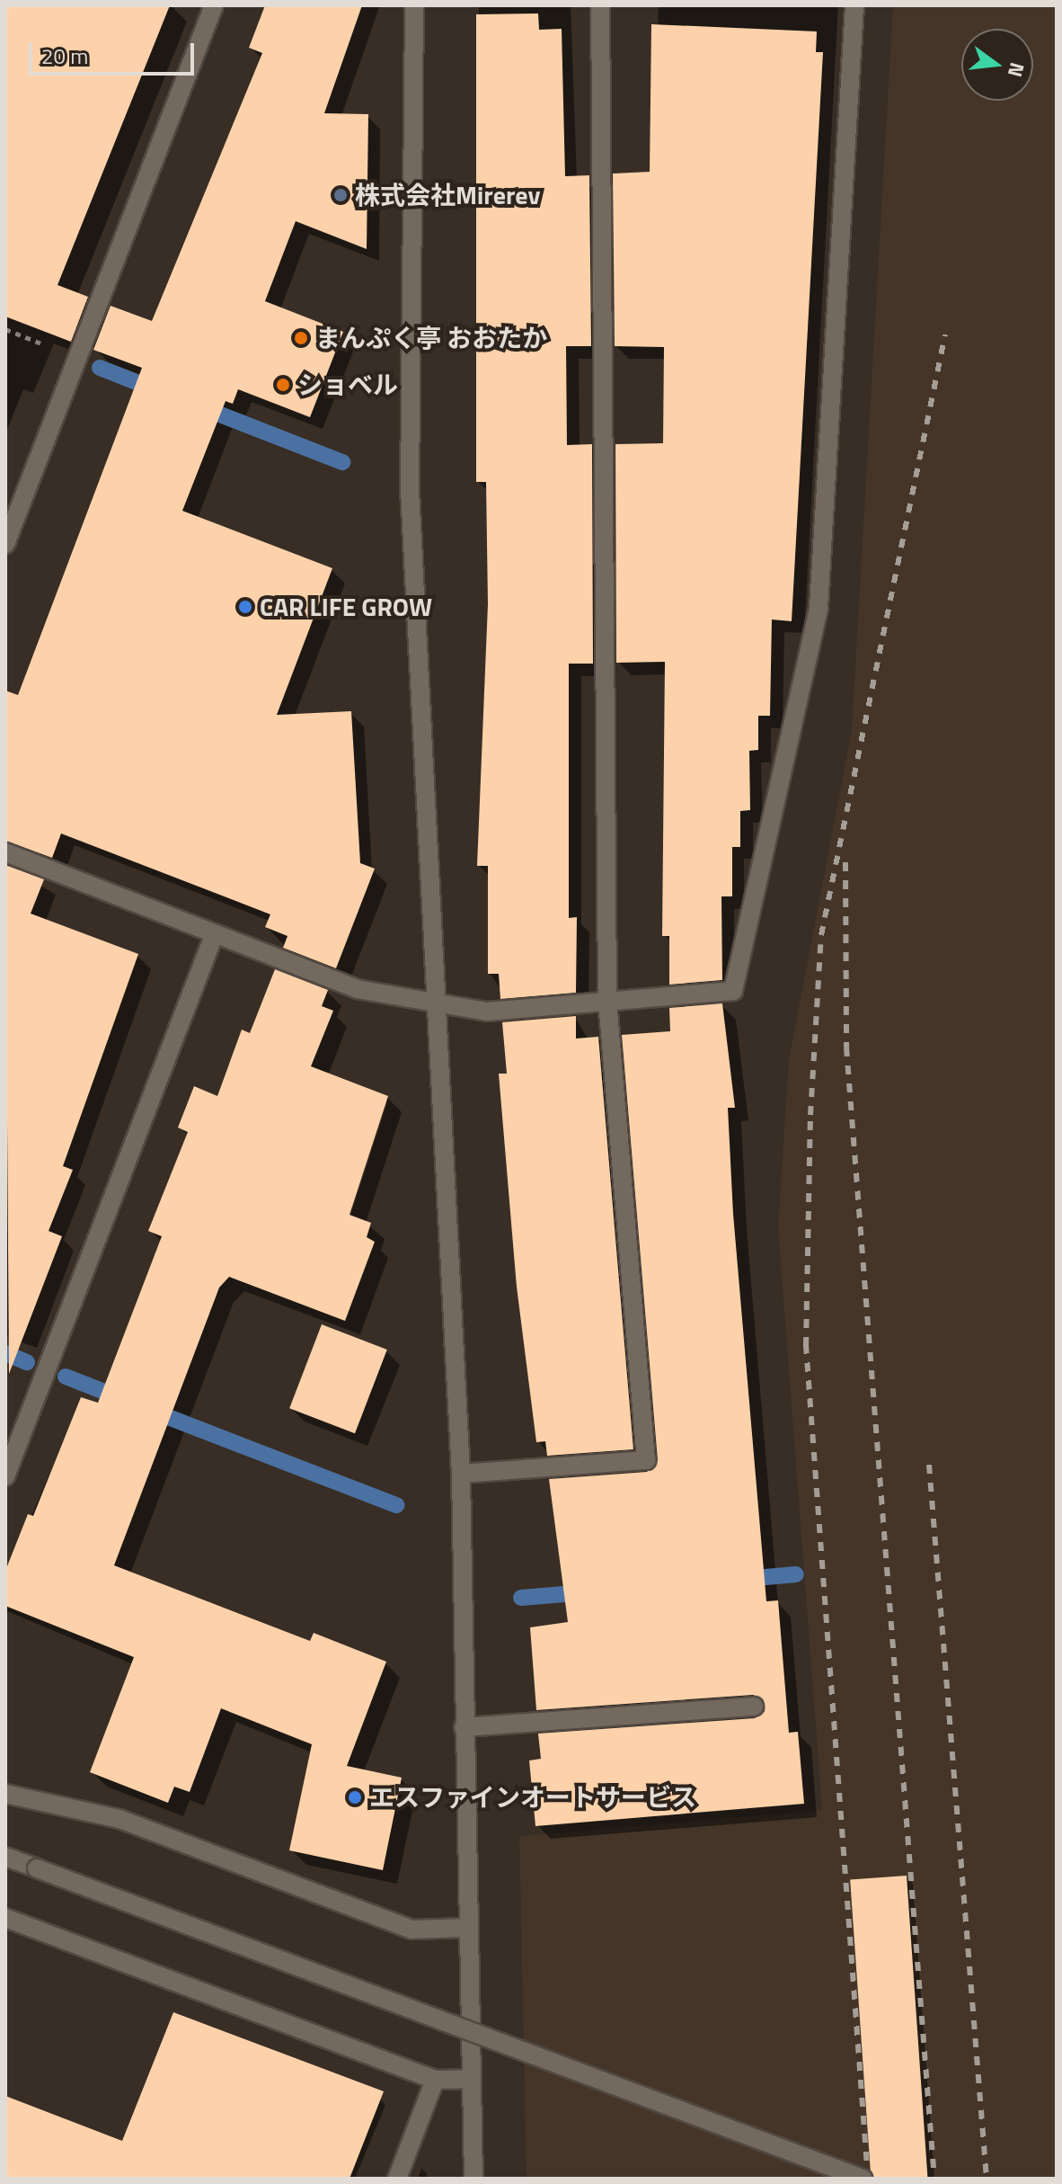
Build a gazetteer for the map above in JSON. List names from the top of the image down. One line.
{"places":["株式会社Mirerev","まんぷく亭 おおたか","ショベル","CAR LIFE GROW","エスファインオートサービス"],"scale_bar":"20 m","north":"right"}
